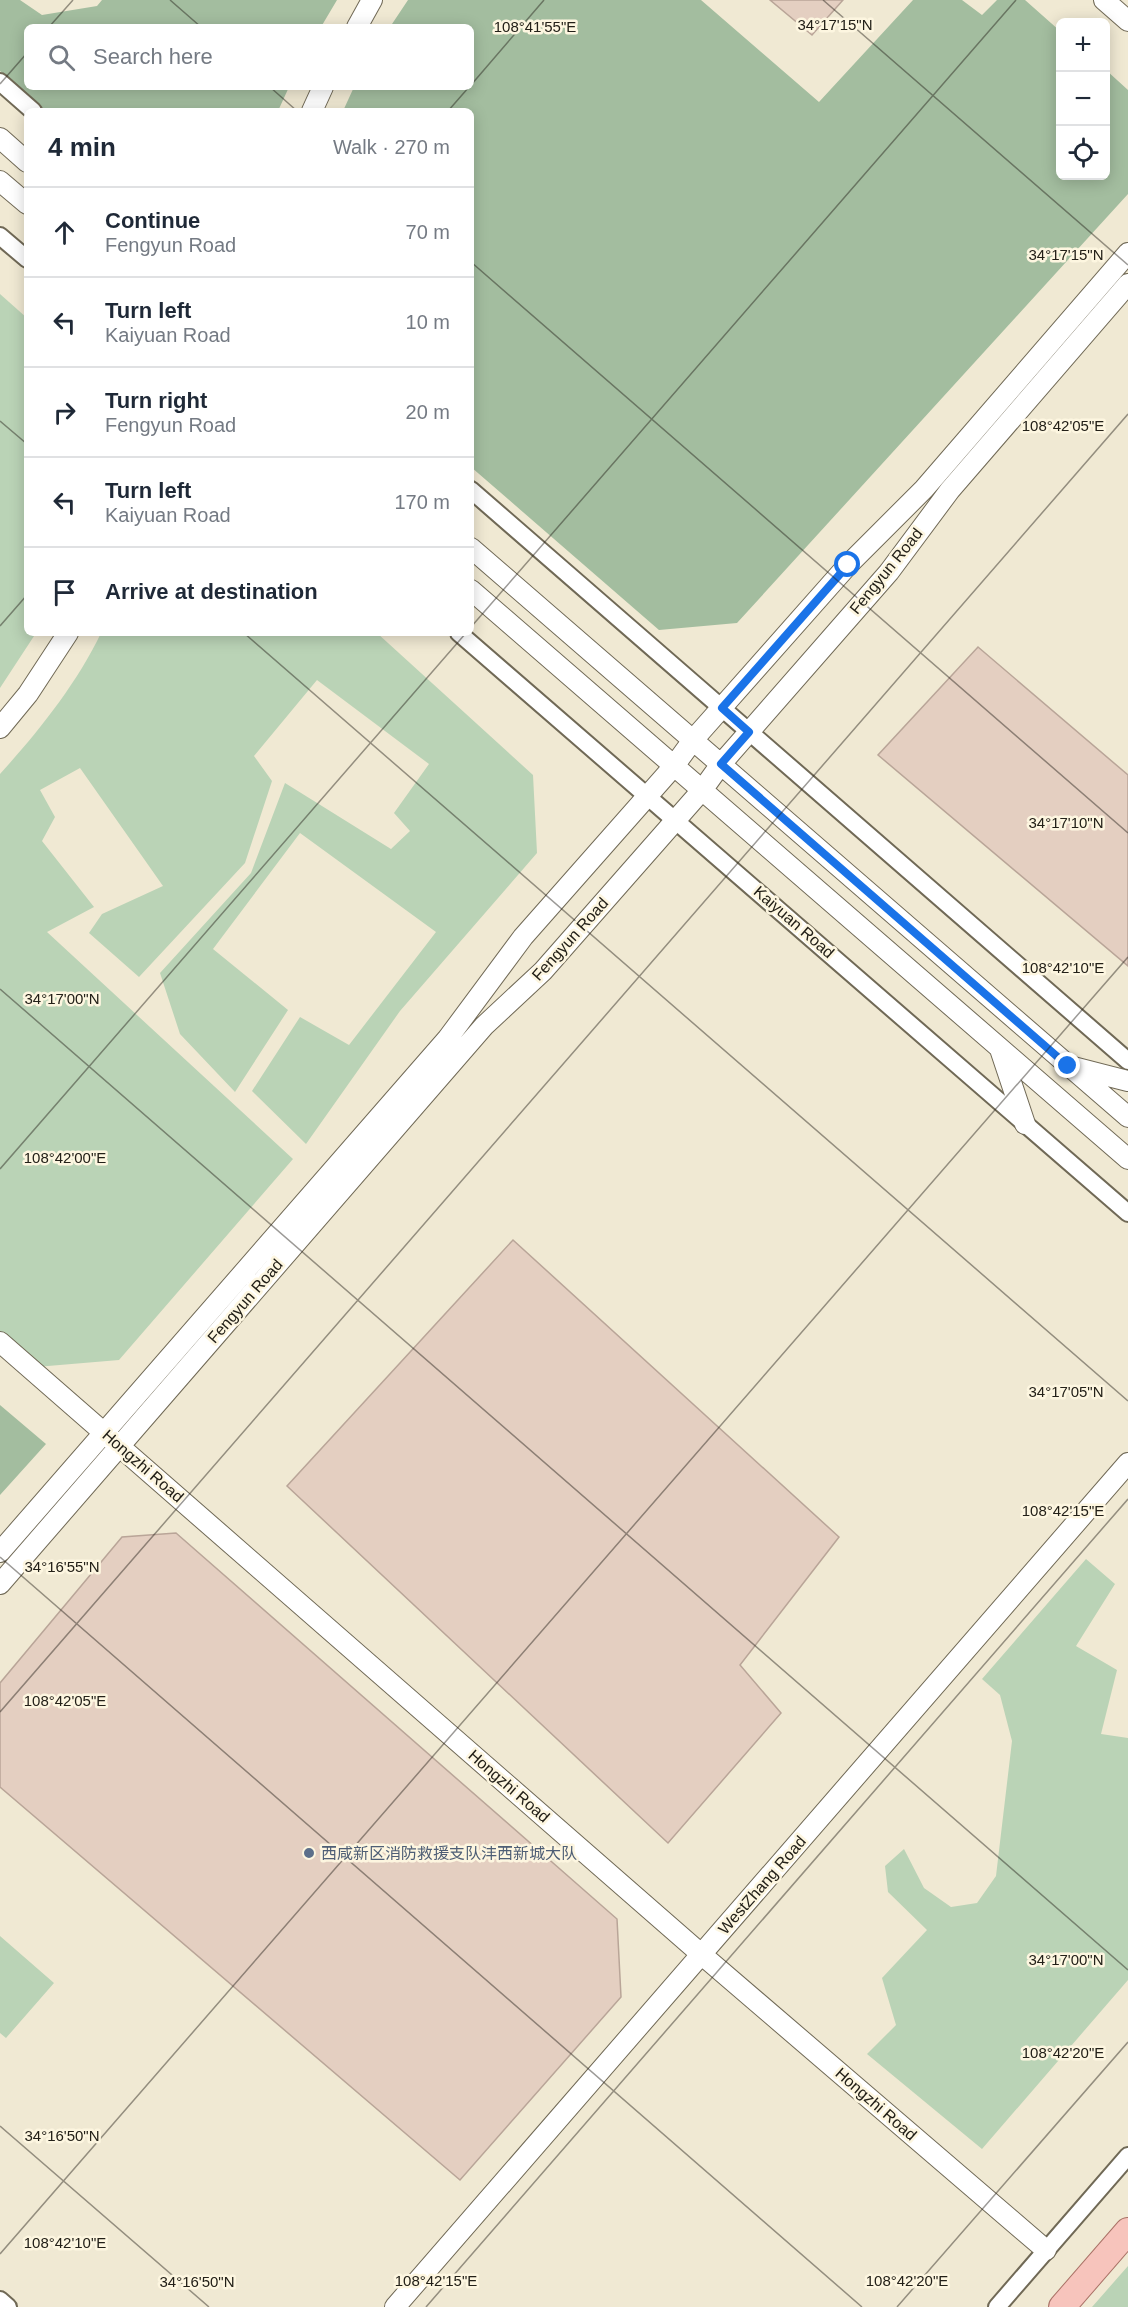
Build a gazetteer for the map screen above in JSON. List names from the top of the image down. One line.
{"streets":{"street":["Fengyun Road","Kaiyuan Road","Hongzhi Road","WestZhang Road"]},"crossings":[["Fengyun Road","Kaiyuan Road"],["Fengyun Road","Hongzhi Road"],["Hongzhi Road","WestZhang Road"]],"places":["西咸新区消防救援支队沣西新城大队"],"page":{"map_buttons":["+","−"],"search":"Search here","heading":["4 min","Walk · 270 m"],"list":[["Continue","Fengyun Road","70 m"],["Turn left","Kaiyuan Road","10 m"],["Turn right","Fengyun Road","20 m"],["Turn left","Kaiyuan Road","170 m"],"Arrive at destination"]},"coordinates":["34°17'15\"N","108°41'55\"E","108°42'05\"E","34°17'10\"N","108°42'10\"E","34°17'00\"N","108°42'00\"E","34°17'05\"N","108°42'15\"E","34°16'55\"N","108°42'20\"E","34°16'50\"N"]}
